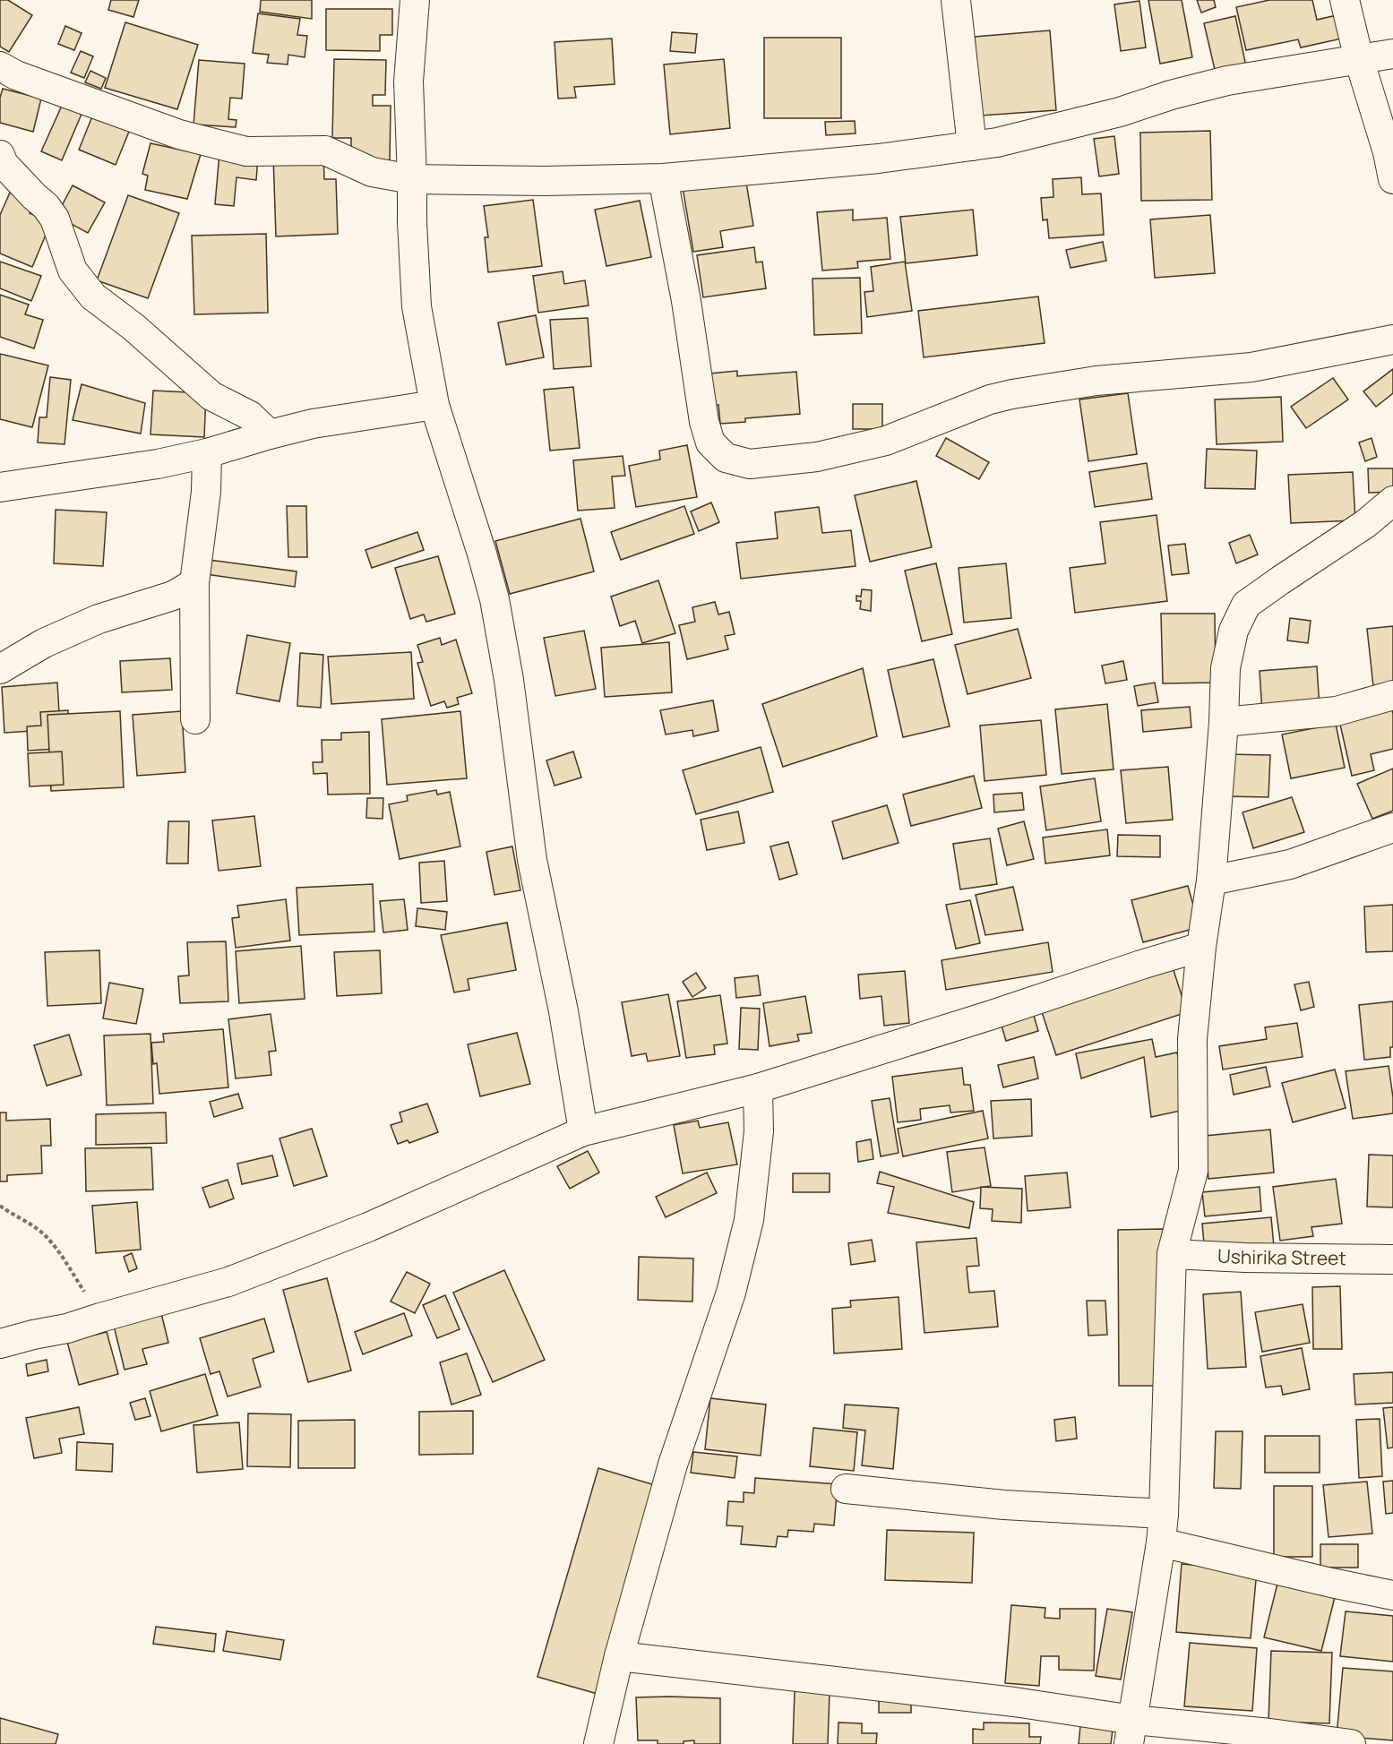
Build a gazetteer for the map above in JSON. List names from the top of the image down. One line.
{"streets":{"street":["Ushirika Street"]}}
